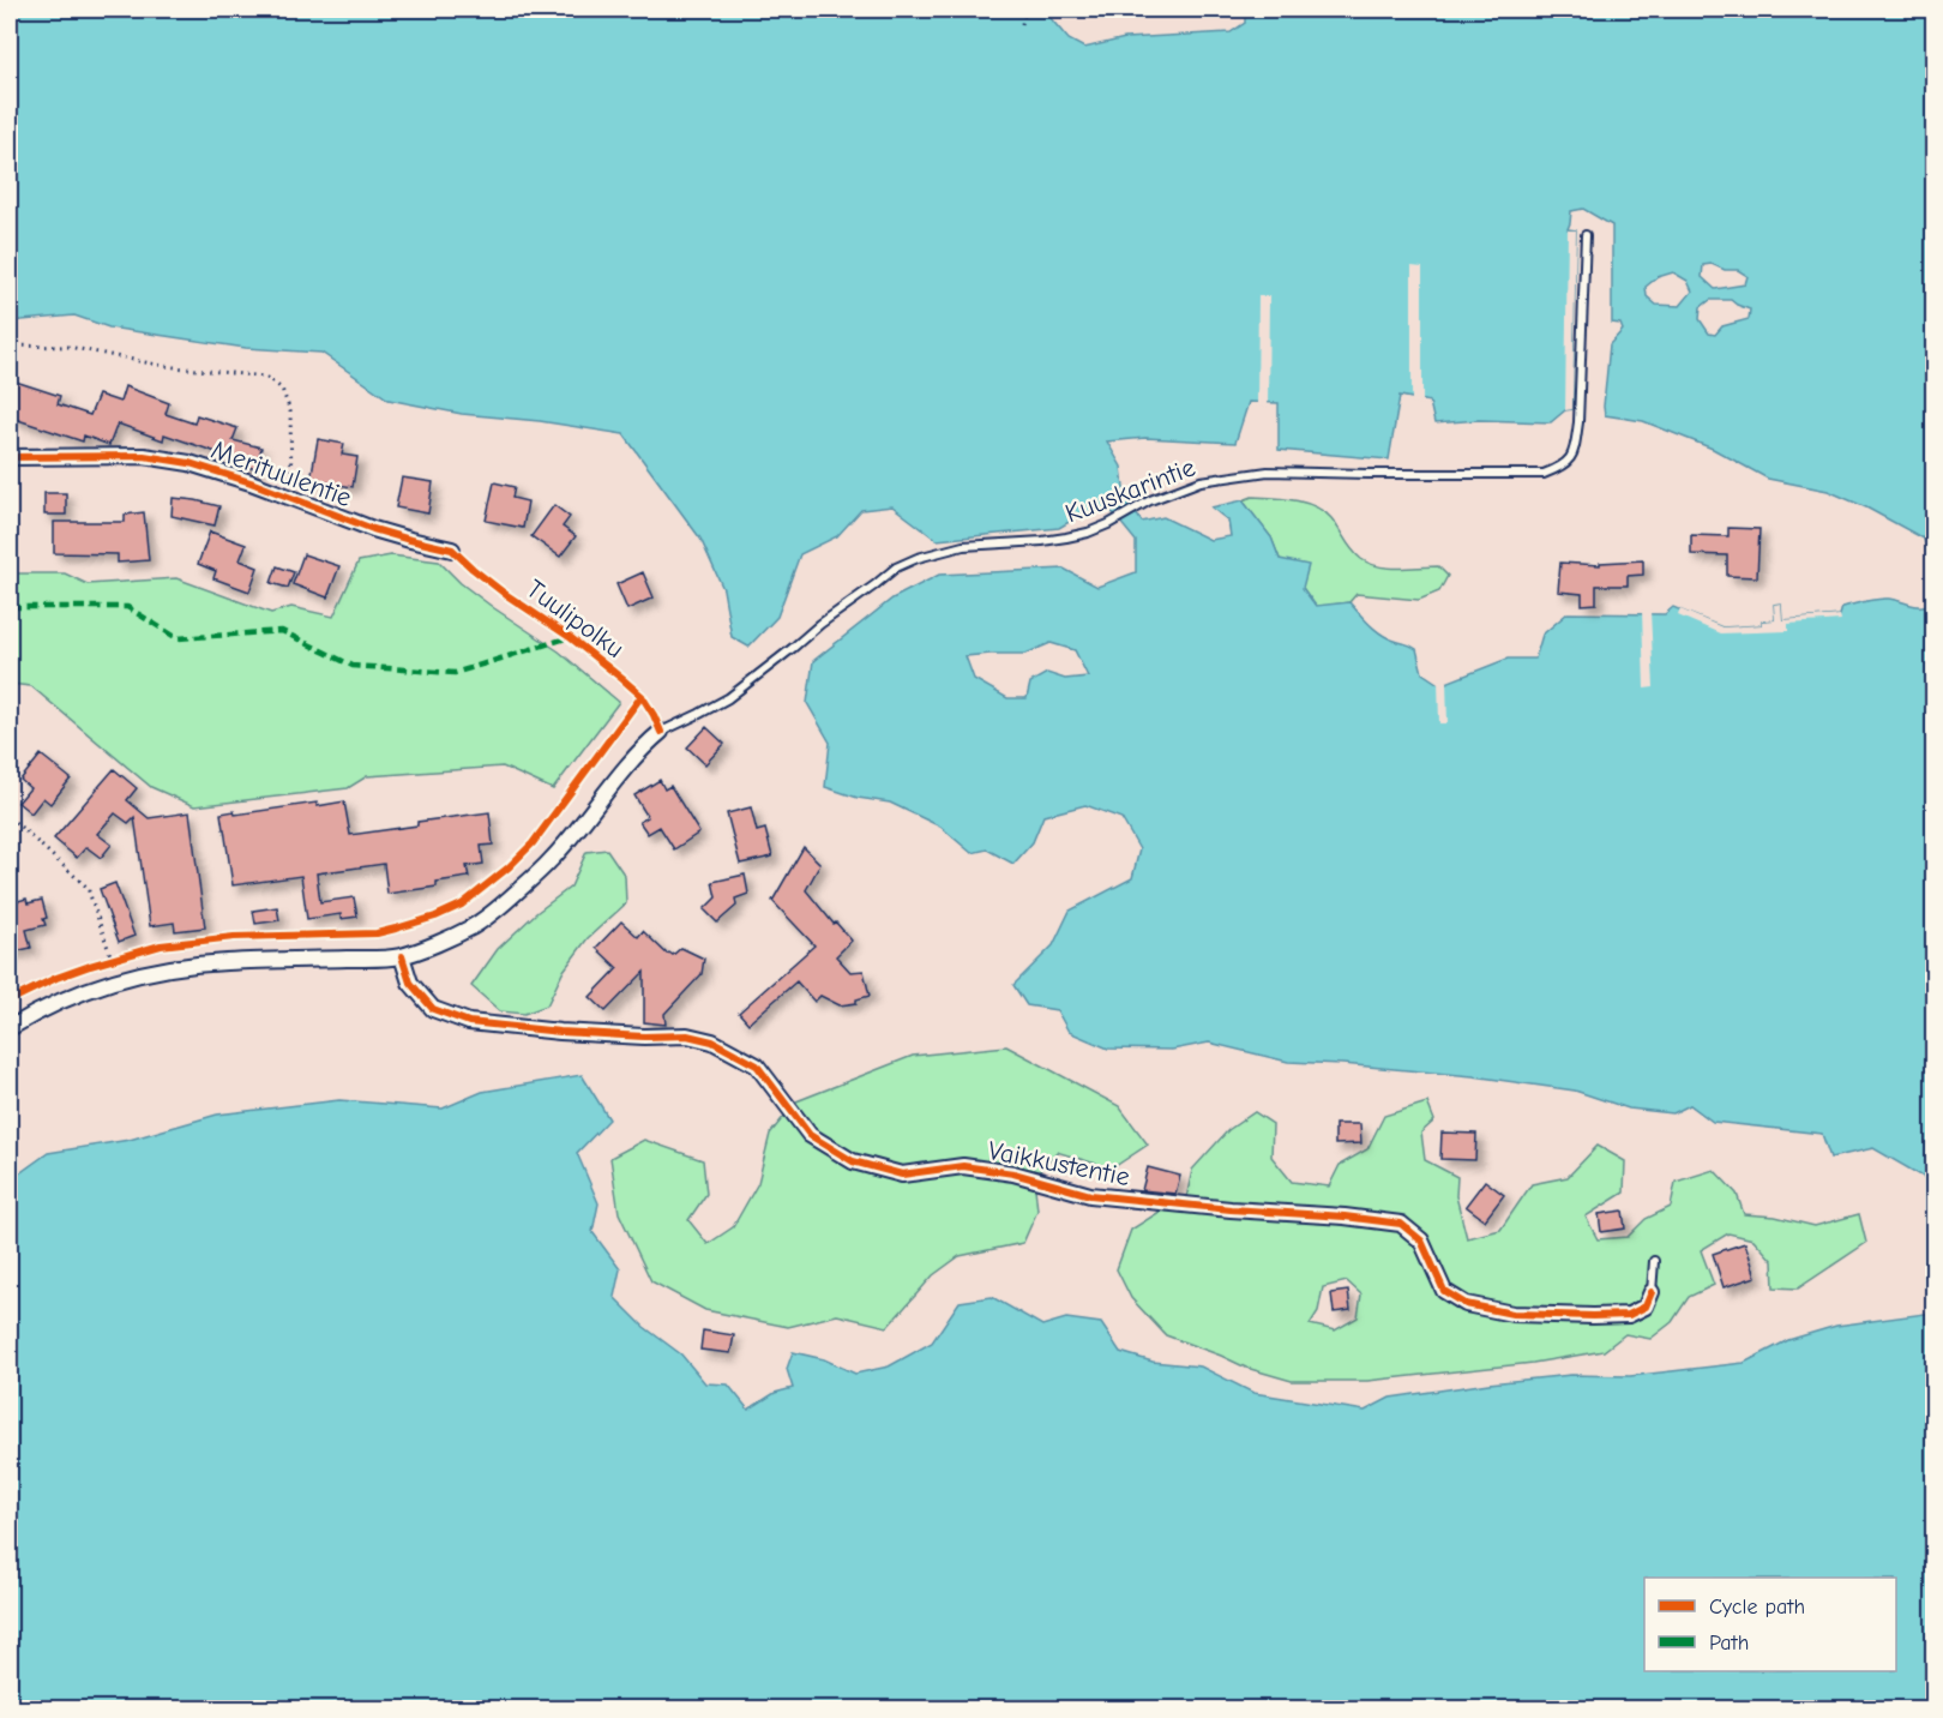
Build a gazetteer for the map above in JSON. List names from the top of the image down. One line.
{"streets":{"street":["Merituulentie","Vaikkustentie"],"lane":["Kuuskarintie"],"cycle path":["Tuulipolku"]},"legend":["Cycle path","Path"]}
